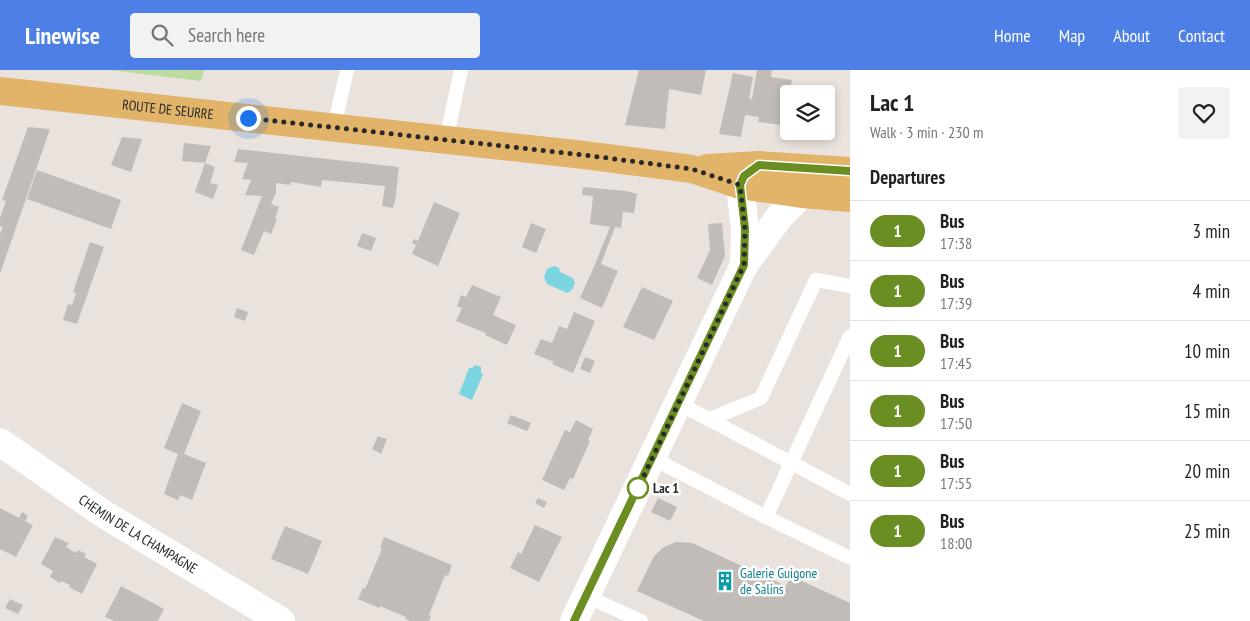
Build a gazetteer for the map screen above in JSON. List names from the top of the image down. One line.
{"streets":{"main road":["ROUTE DE SEURRE","CHEMIN DE LA CHAMPAGNE"]},"places":{"other":["Lac 1"],"building":["Galerie Guigone de Salins"]},"lines":["bus line 1"],"page":{"header":"Linewise","search":"Search here","nav":["Home","Map","About","Contact"],"heading":[["Lac 1","Walk · 3 min · 230 m"],"Departures"],"list":[{"mark":"1","name":"Bus","note":"17:38","value":"3 min"},{"mark":"1","name":"Bus","note":"17:39","value":"4 min"},{"mark":"1","name":"Bus","note":"17:45","value":"10 min"},{"mark":"1","name":"Bus","note":"17:50","value":"15 min"},{"mark":"1","name":"Bus","note":"17:55","value":"20 min"},{"mark":"1","name":"Bus","note":"18:00","value":"25 min"}]}}
